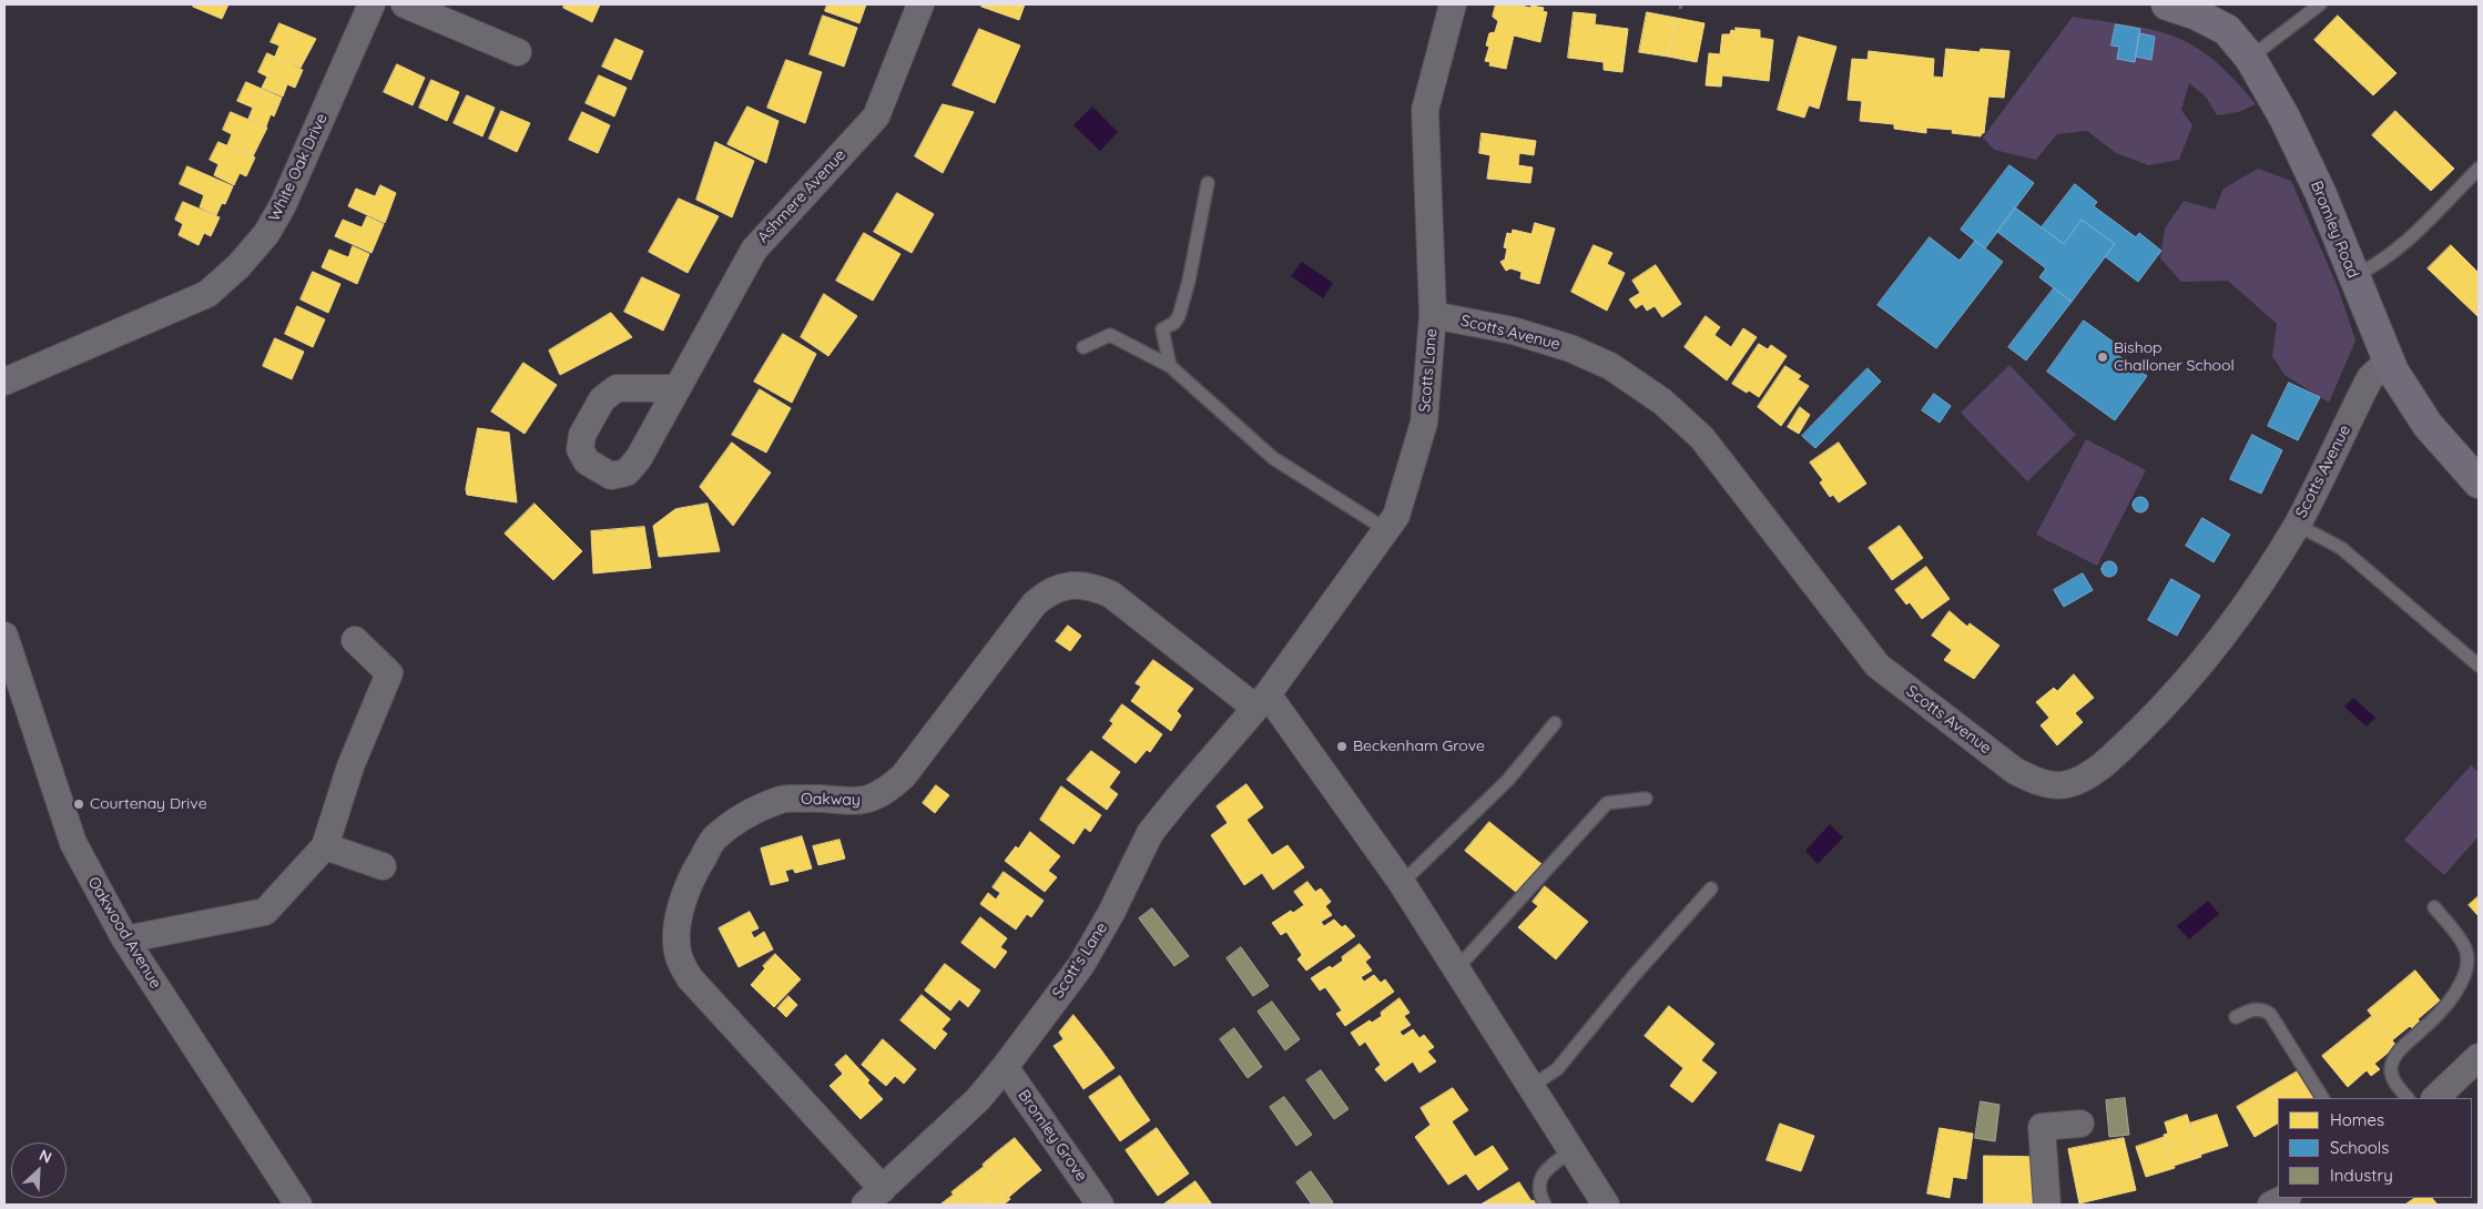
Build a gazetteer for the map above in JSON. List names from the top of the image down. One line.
{"streets":{"main road":["Bromley Road"],"street":["White Oak Drive","Ashmere Avenue","Scotts Avenue","Scotts Lane","Oakway","Oakwood Avenue","Scott's Lane","Bromley Grove"]},"crossings":[["Bromley Road","Scotts Avenue"],["Scotts Avenue","Scotts Lane"],["Scotts Lane","Oakway"],["Scotts Lane","Scott's Lane"],["Oakway","Scott's Lane"],["Scott's Lane","Bromley Grove"]],"places":["Bishop Challoner School","Beckenham Grove","Courtenay Drive"],"legend":["Homes","Schools","Industry"],"north":"top right"}
